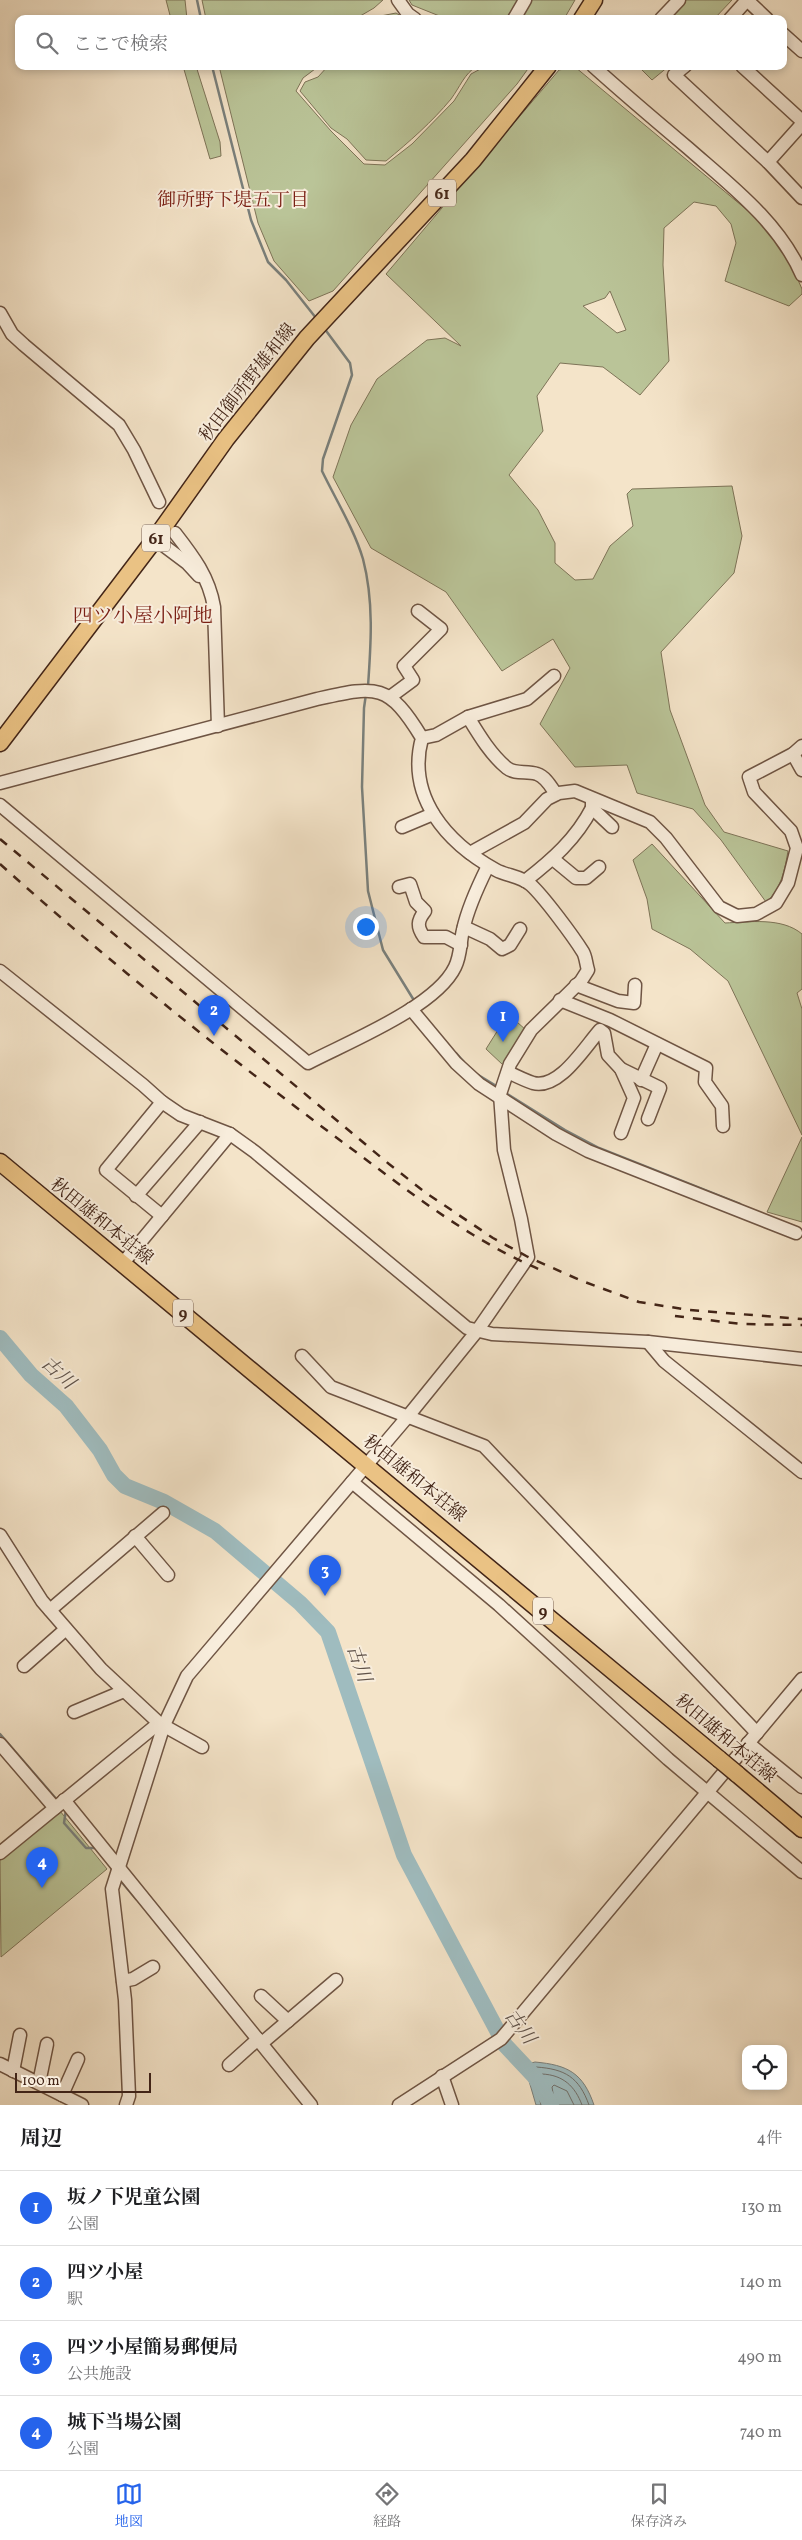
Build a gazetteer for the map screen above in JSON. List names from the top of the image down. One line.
{"streets":{"main road":["61","秋田御所野雄和線","秋田雄和本荘線","9"]},"districts":["御所野下堤五丁目","四ツ小屋小阿地"],"water":["古川"],"scale_bar":"100 m","page":{"search":"ここで検索","pins":["2","1","3","4"],"scale":"100 m","heading":["周辺","4件"],"list":[{"mark":"1","name":"坂ノ下児童公園","note":"公園","value":"130 m"},{"mark":"2","name":"四ツ小屋","note":"駅","value":"140 m"},{"mark":"3","name":"四ツ小屋簡易郵便局","note":"公共施設","value":"490 m"},{"mark":"4","name":"城下当場公園","note":"公園","value":"740 m"}],"nav":["地図","経路","保存済み"]}}
